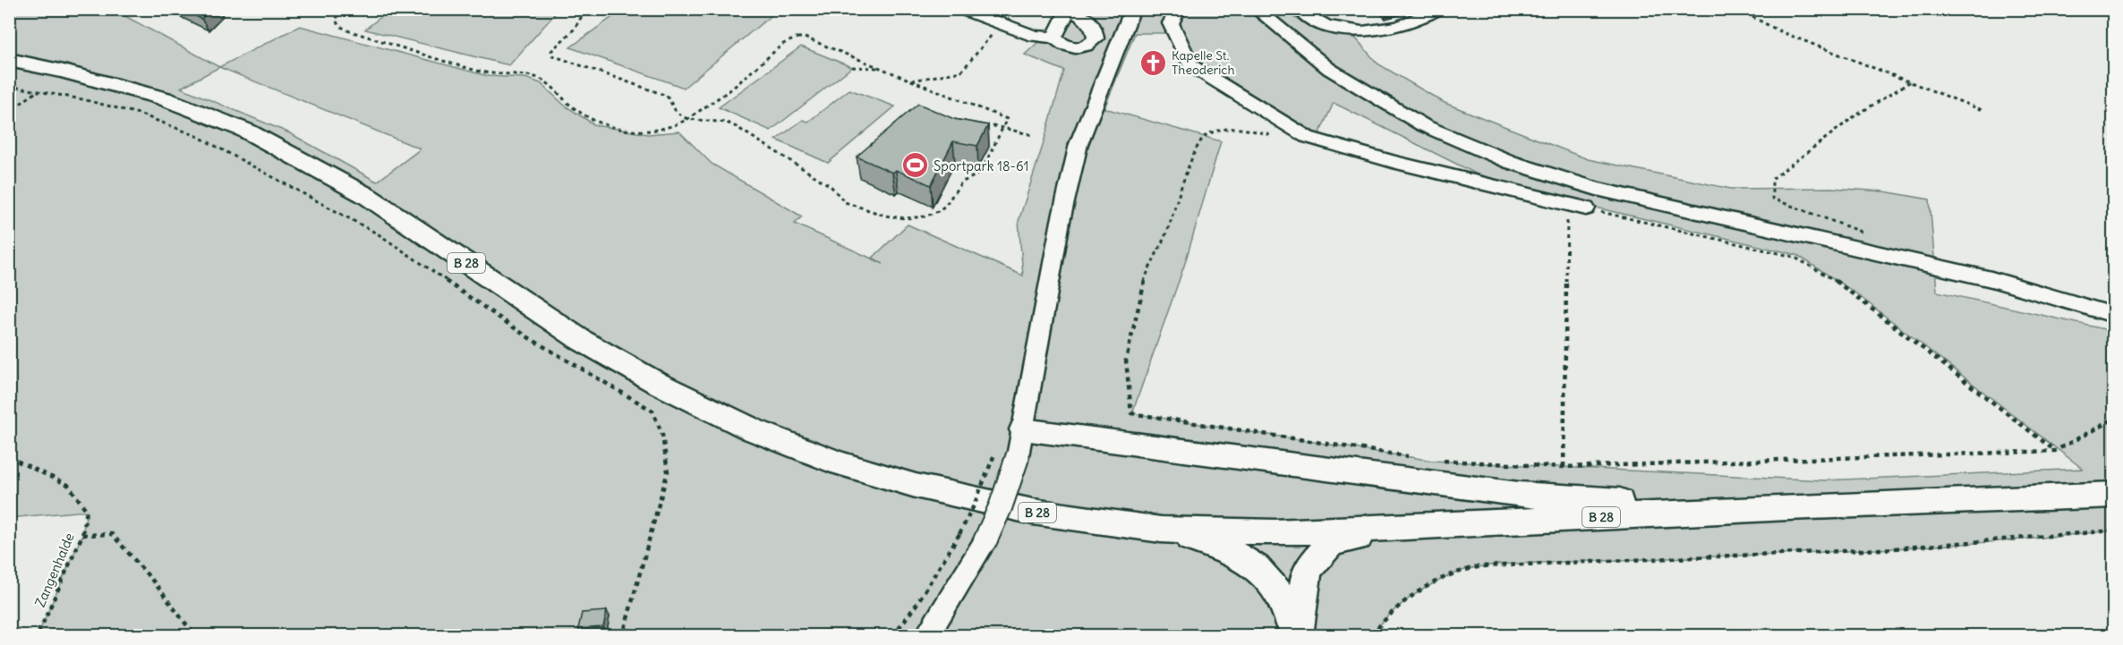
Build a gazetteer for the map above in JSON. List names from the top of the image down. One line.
{"streets":{"main road":["B 28"],"path":["Zangenhalde"]},"places":{"church":["Kapelle St. Theoderich"],"sports":["Sportpark 18-61"]}}
